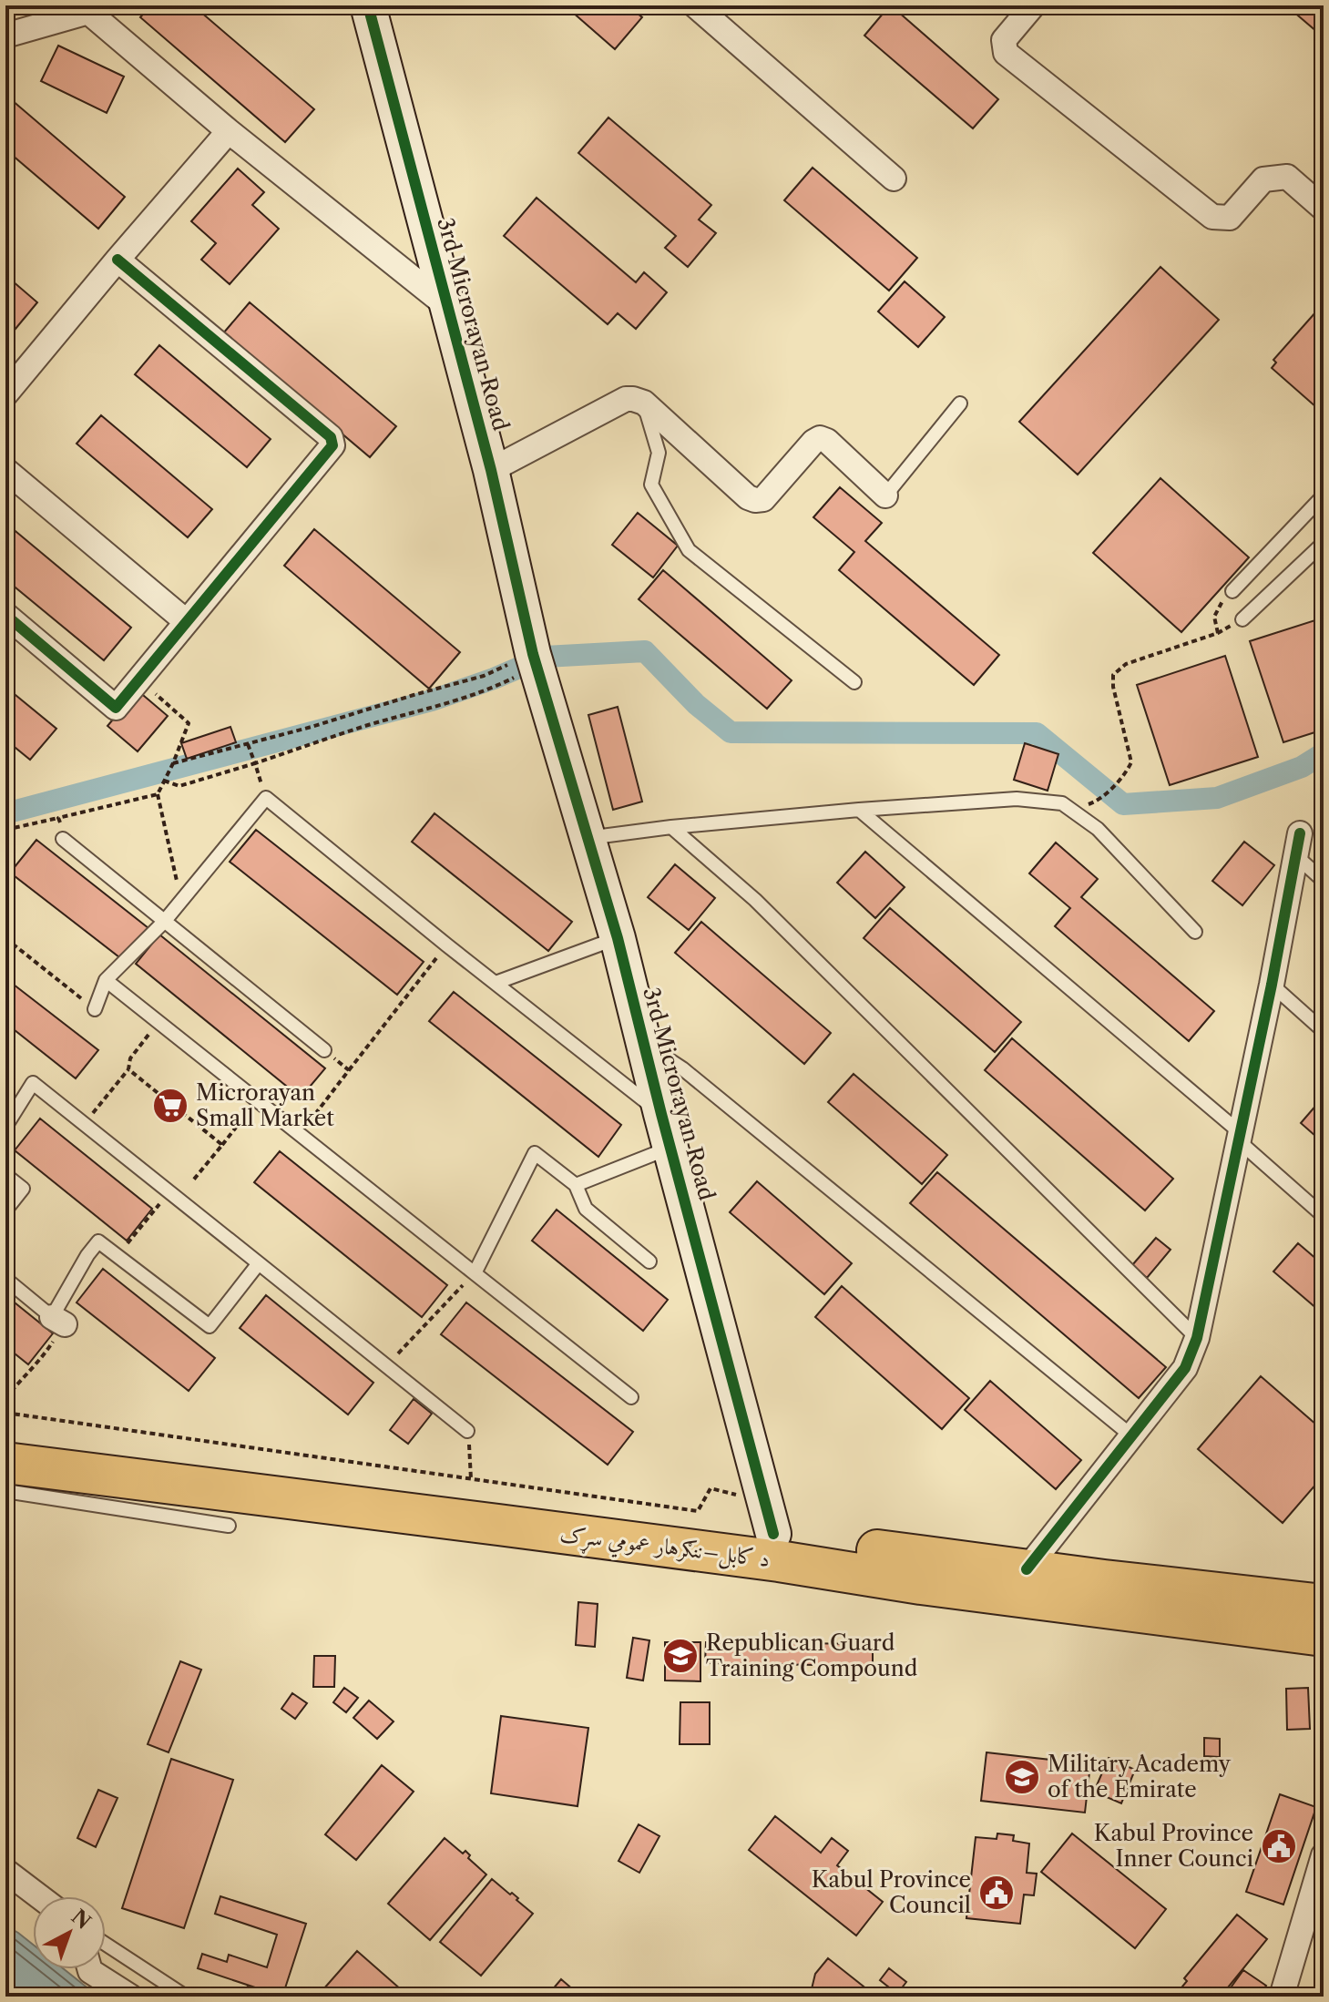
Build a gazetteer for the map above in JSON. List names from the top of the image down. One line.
{"streets":{"highway":["د کابل–ننګرهار عمومي سړک"],"street":["3rd Microrayan Road"]},"crossings":[["3rd Microrayan Road","د کابل–ننګرهار عمومي سړک"]],"places":{"supermarket":["Microrayan Small Market"],"school or university":["Republican Guard Training Compound","Military Academy of the Emirate"],"public building":["Kabul Province Inner Counci","Kabul Province Council"]},"north":"top right"}
